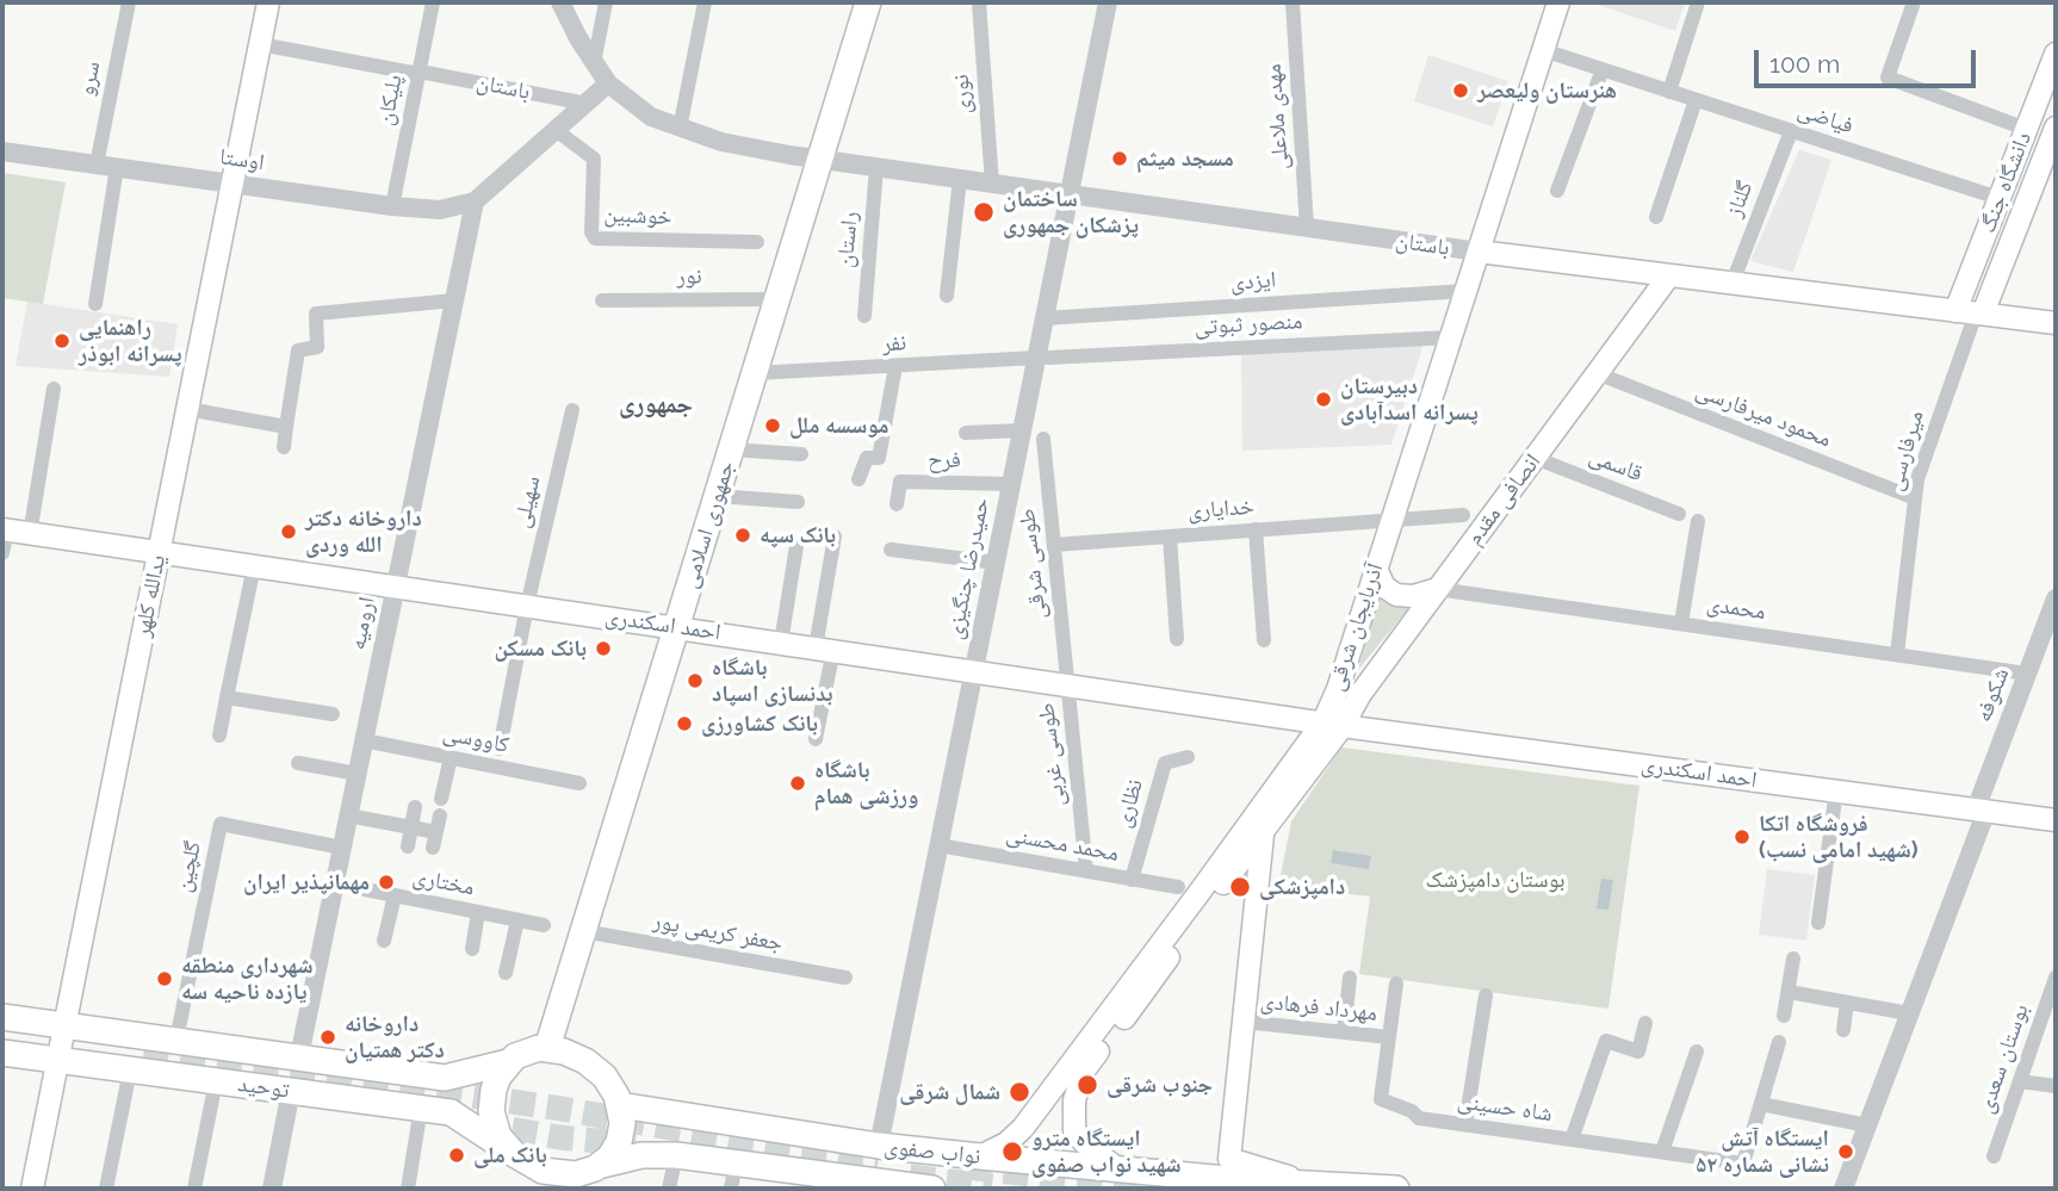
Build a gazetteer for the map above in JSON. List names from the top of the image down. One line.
{"streets":{"main road":["باستان","دانشگاه جنگ","انصافی مقدم","جمهوری اسلامی","یدالله کلهر","احمد اسکندری","آذربایجان شرقی","توحید","نواب صفوی"],"street":["سرو","نوری","پلیکان","مهدی ملاعلی","فیاضی","اوستا","گلناز","خوشبین","راستان","نور","ایزدی","منصور ثبوتی","نفر","محمود میرفارسی","میرفارسی","فرح","قاسمی","سهیلی","خدایاری","طوسی شرقی","حمیدرضا چنگیزی","محمدی","ارومیه","شکوفه","کاووسی","طوسی غربی","نظاری","محمد محسنی","گلچین","مختاری","جعفر کریمی پور","مهرداد فرهادی","بوستان سعدى","شاه حسینی"]},"crossings":[["سرو","اوستا"],["باستان","نوری"],["باستان","پلیکان"],["باستان","مهدی ملاعلی"],["باستان","دانشگاه جنگ"],["باستان","گلناز"],["باستان","راستان"],["باستان","میرفارسی"],["باستان","انصافی مقدم"],["باستان","جمهوری اسلامی"],["باستان","حمیدرضا چنگیزی"],["باستان","یدالله کلهر"],["باستان","آذربایجان شرقی"],["پلیکان","اوستا"],["فیاضی","دانشگاه جنگ"],["فیاضی","گلناز"],["فیاضی","آذربایجان شرقی"],["اوستا","یدالله کلهر"],["اوستا","ارومیه"],["دانشگاه جنگ","میرفارسی"],["نور","جمهوری اسلامی"],["ایزدی","حمیدرضا چنگیزی"],["ایزدی","آذربایجان شرقی"],["منصور ثبوتی","نفر"],["منصور ثبوتی","حمیدرضا چنگیزی"],["منصور ثبوتی","آذربایجان شرقی"],["نفر","جمهوری اسلامی"],["نفر","حمیدرضا چنگیزی"],["محمود میرفارسی","میرفارسی"],["محمود میرفارسی","انصافی مقدم"],["میرفارسی","محمدی"],["فرح","حمیدرضا چنگیزی"],["قاسمی","انصافی مقدم"],["انصافی مقدم","محمدی"],["انصافی مقدم","احمد اسکندری"],["انصافی مقدم","آذربایجان شرقی"],["سهیلی","احمد اسکندری"],["خدایاری","طوسی شرقی"],["خدایاری","آذربایجان شرقی"],["جمهوری اسلامی","احمد اسکندری"],["جمهوری اسلامی","جعفر کریمی پور"],["جمهوری اسلامی","توحید"],["جمهوری اسلامی","نواب صفوی"],["طوسی شرقی","احمد اسکندری"],["طوسی شرقی","طوسی غربی"],["حمیدرضا چنگیزی","احمد اسکندری"],["حمیدرضا چنگیزی","محمد محسنی"],["حمیدرضا چنگیزی","نواب صفوی"],["یدالله کلهر","احمد اسکندری"],["یدالله کلهر","توحید"],["محمدی","شکوفه"],["ارومیه","احمد اسکندری"],["ارومیه","کاووسی"],["ارومیه","گلچین"],["ارومیه","مختاری"],["ارومیه","توحید"],["احمد اسکندری","آذربایجان شرقی"],["احمد اسکندری","شکوفه"],["احمد اسکندری","طوسی غربی"],["آذربایجان شرقی","نواب صفوی"],["طوسی غربی","محمد محسنی"],["نظاری","محمد محسنی"],["گلچین","توحید"],["مهرداد فرهادی","شاه حسینی"],["توحید","نواب صفوی"]],"districts":["جمهوری"],"parks":["بوستان دامپزشک"],"places":["هنرستان ولیعصر","مسجد میثم","ساختمان پزشکان جمهوری","راهنمایی پسرانه ابوذر","دبیرستان پسرانه اسدآبادی","موسسه ملل","داروخانه دکتر الله وردی","بانک سپه","بانک مسکن","باشگاه بدنسازی اسپاد","بانک کشاورزی","باشگاه ورزشی همام","فروشگاه اتکا (شهید امامی نسب)","مهمانپذیر ایران","دامپزشکی","شهرداری منطقه یازده ناحیه سه","داروخانه دکتر همتیان","جنوب شرقی","شمال شرقی","ایستگاه مترو شهید نواب صفوی","ایستگاه آتش نشانی شماره ۵۲","بانک ملی"],"scale_bar":"100 m"}
